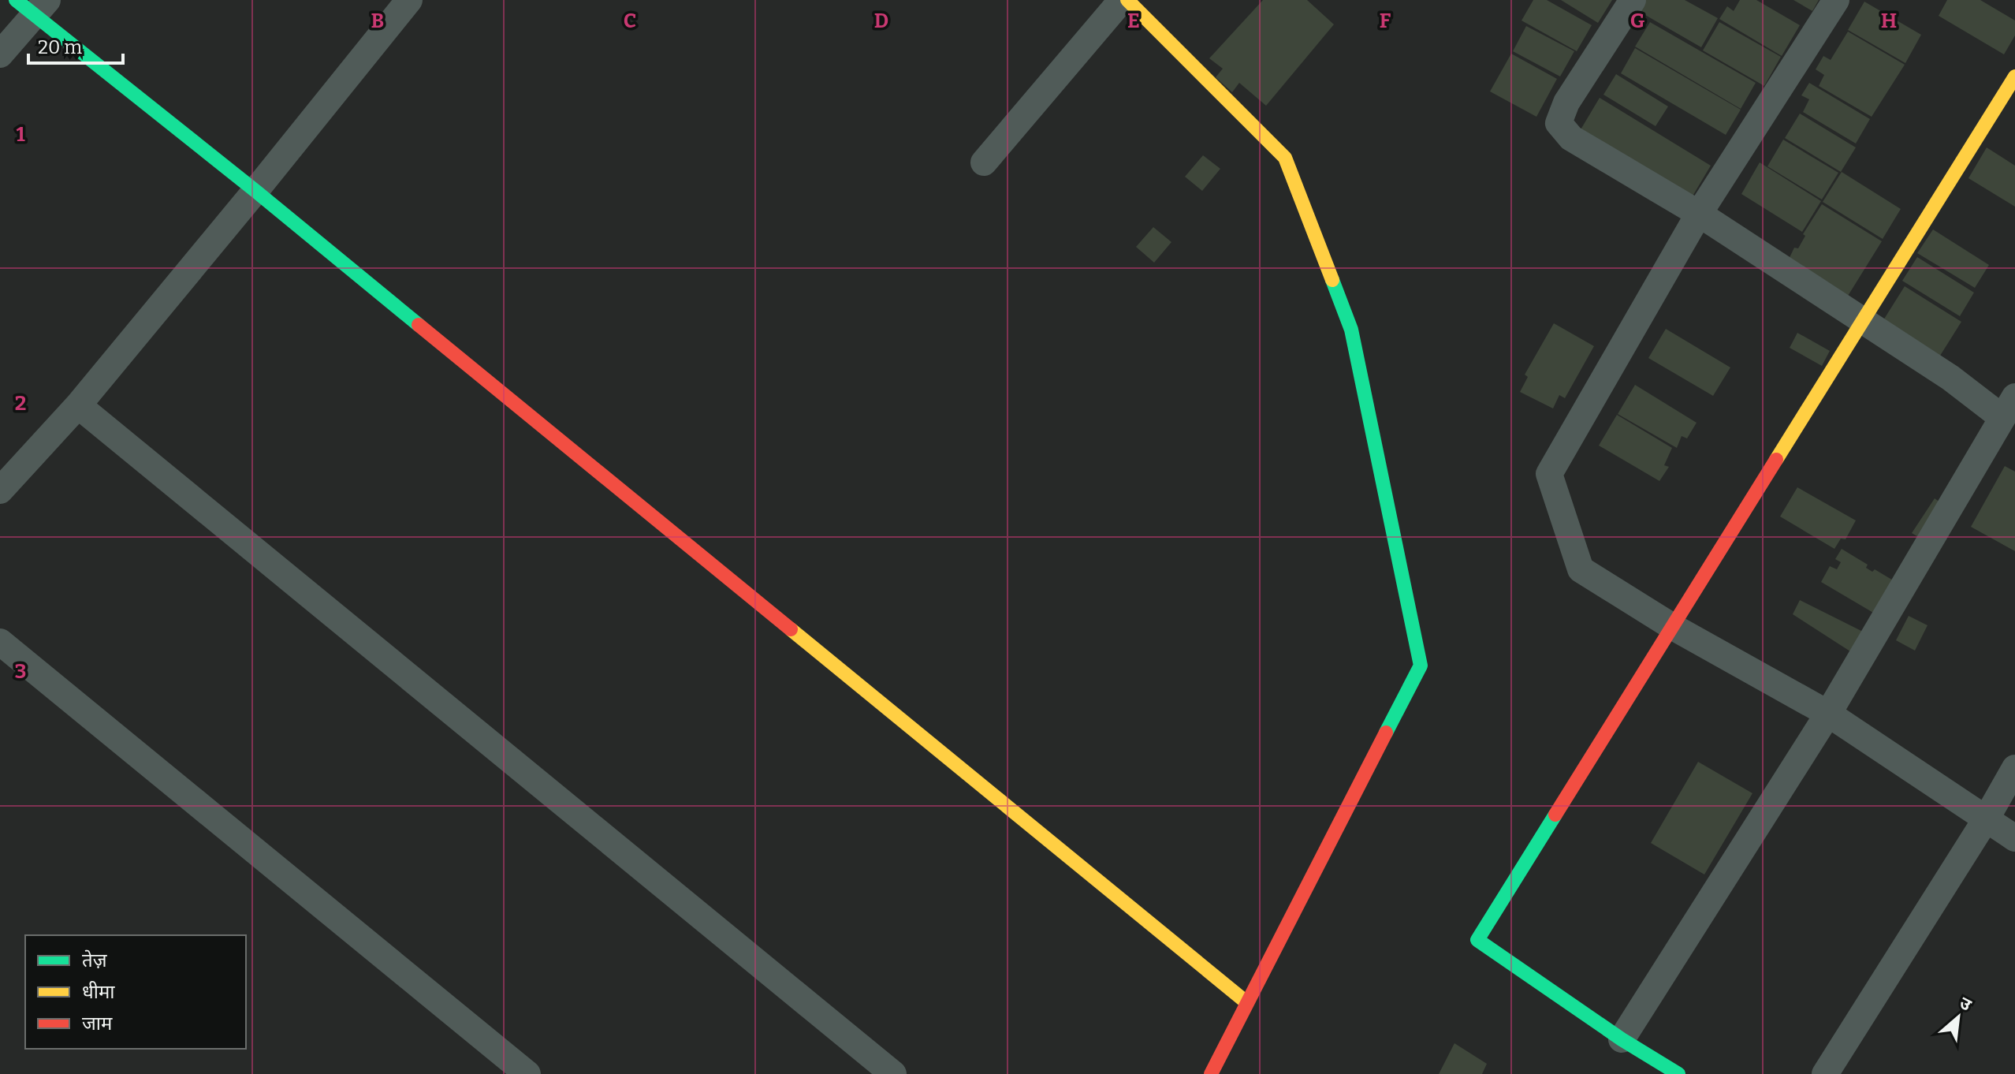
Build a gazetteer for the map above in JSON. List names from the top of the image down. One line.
{"legend":["तेज़","धीमा","जाम"],"scale_bar":"20 m","north":"top right","grid":{"columns":["B","C","D","E","F","G","H"],"rows":["1","2","3"]}}
